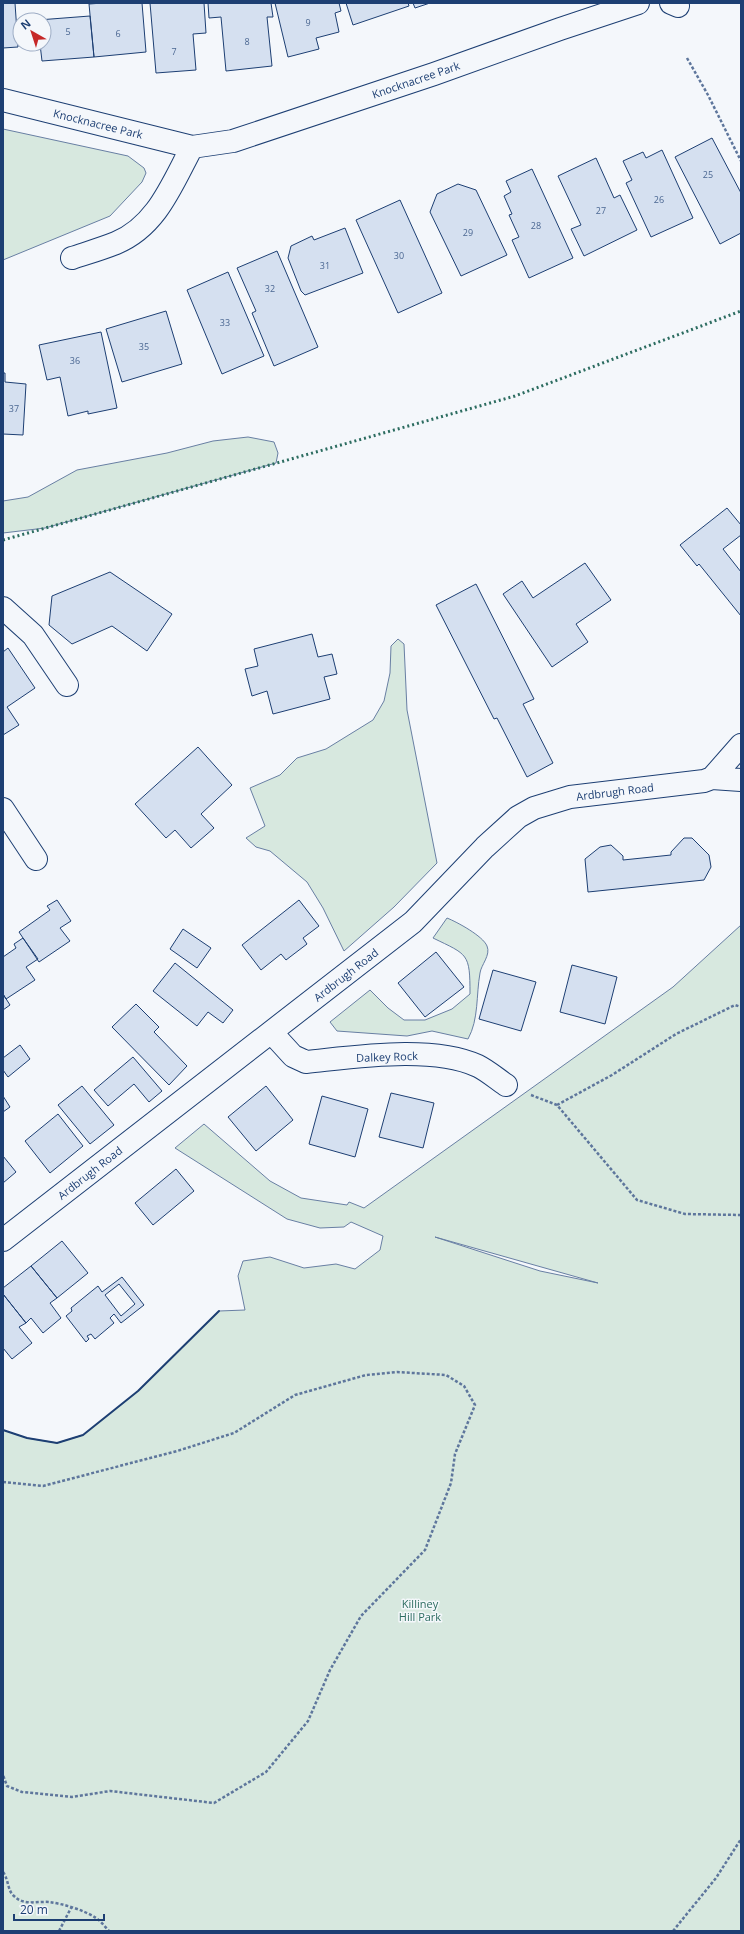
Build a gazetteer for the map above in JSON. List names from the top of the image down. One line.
{"streets":{"street":["Knocknacree Park","Ardbrugh Road","Dalkey Rock"]},"crossings":[["Ardbrugh Road","Dalkey Rock"]],"parks":["Killiney Hill Park"],"house_numbers":["9","5","6","8","7","25","26","27","28","29","30","31","32","33","35","36","37"],"scale_bar":"20 m","north":"top left"}
